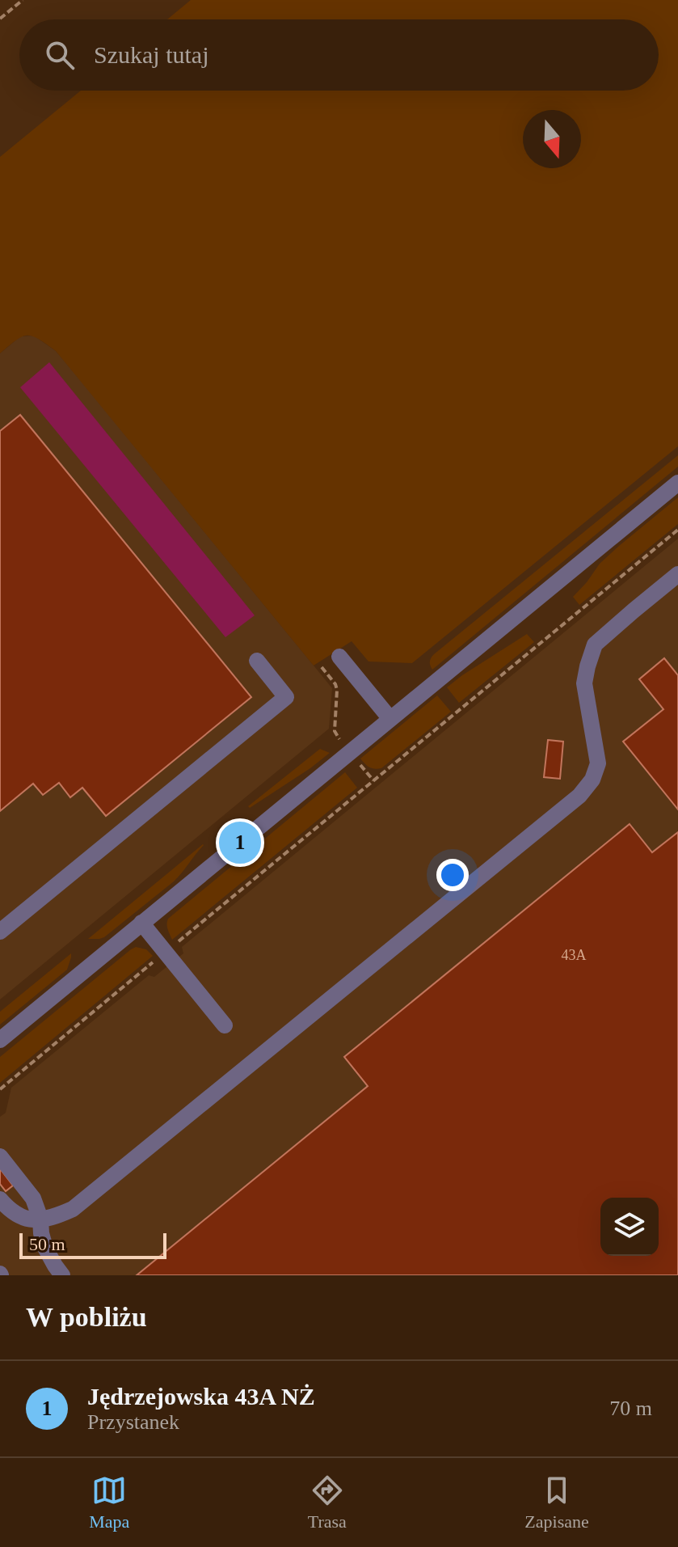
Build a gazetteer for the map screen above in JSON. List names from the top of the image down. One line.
{"house_numbers":["43A"],"scale_bar":"50 m","north":"bottom","page":{"search":"Szukaj tutaj","pins":"1","scale":"50 m","heading":"W pobliżu","list":[{"mark":"1","name":"Jędrzejowska 43A NŻ","note":"Przystanek","value":"70 m"}],"nav":["Mapa","Trasa","Zapisane"]}}
